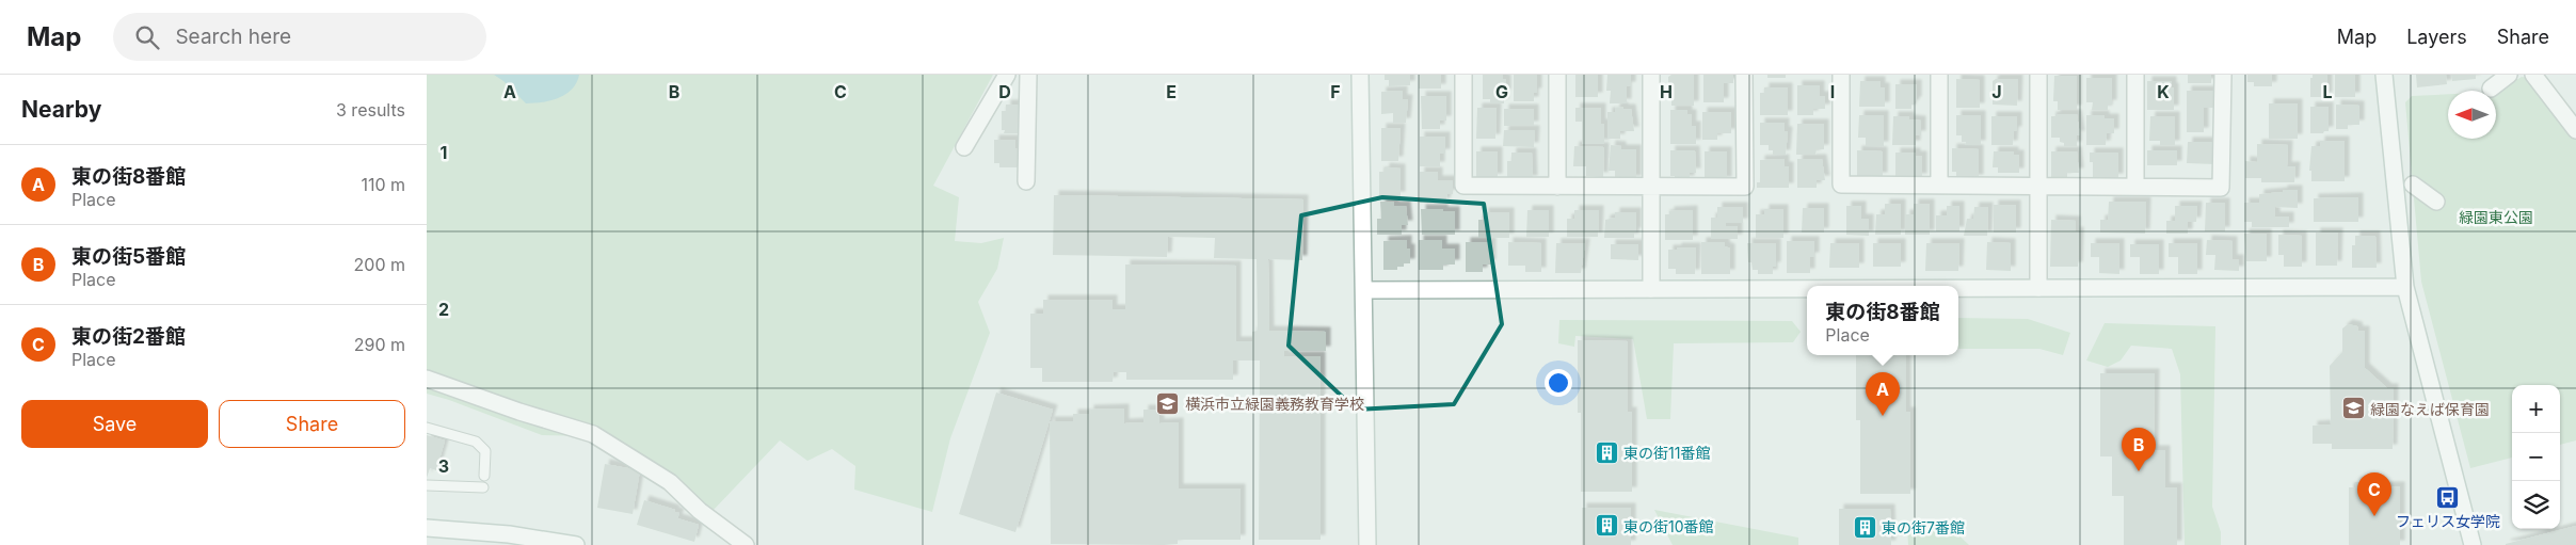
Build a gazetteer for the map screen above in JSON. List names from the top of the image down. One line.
{"parks":["緑園東公園"],"places":{"school or university":["横浜市立緑園義務教育学校","緑園なえば保育園"],"building":["東の街11番館","東の街10番館","東の街7番館"],"bus stop":["フェリス女学院"]},"north":"left","page":{"header":"Map","search":"Search here","nav":["Map","Layers","Share"],"heading":["Nearby","3 results"],"list":[{"mark":"A","name":"東の街8番館","note":"Place","value":"110 m"},{"mark":"B","name":"東の街5番館","note":"Place","value":"200 m"},{"mark":"C","name":"東の街2番館","note":"Place","value":"290 m"}],"popup":["東の街8番館","Place"],"pins":["A","B","C"],"buttons":["Save","Share"],"map_buttons":["+","−"]},"grid":{"columns":["A","B","C","D","E","F","G","H","I","J","K","L"],"rows":["1","2","3"]}}
